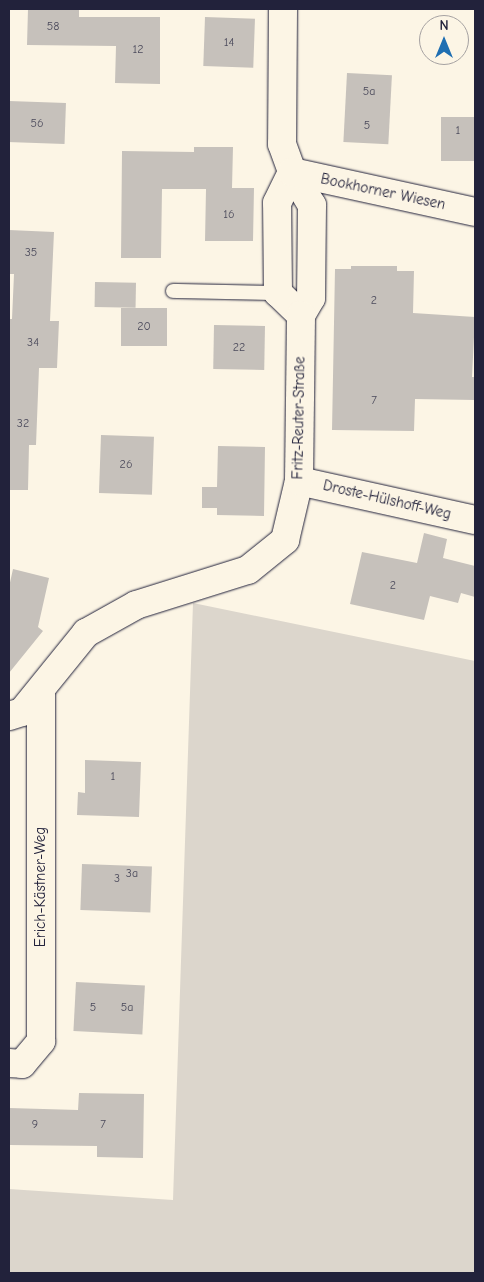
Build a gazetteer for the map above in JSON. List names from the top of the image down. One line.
{"streets":{"street":["Bookhorner Wiesen","Fritz-Reuter-Straße","Droste-Hülshoff-Weg","Erich-Kästner-Weg"]},"crossings":[["Bookhorner Wiesen","Fritz-Reuter-Straße"],["Fritz-Reuter-Straße","Droste-Hülshoff-Weg"],["Fritz-Reuter-Straße","Erich-Kästner-Weg"]],"house_numbers":["58","14","12","5a","56","5","1","16","35","2","20","34","22","7","32","26","2","1","3a","3","5","5a","9","7"],"north":"top"}
